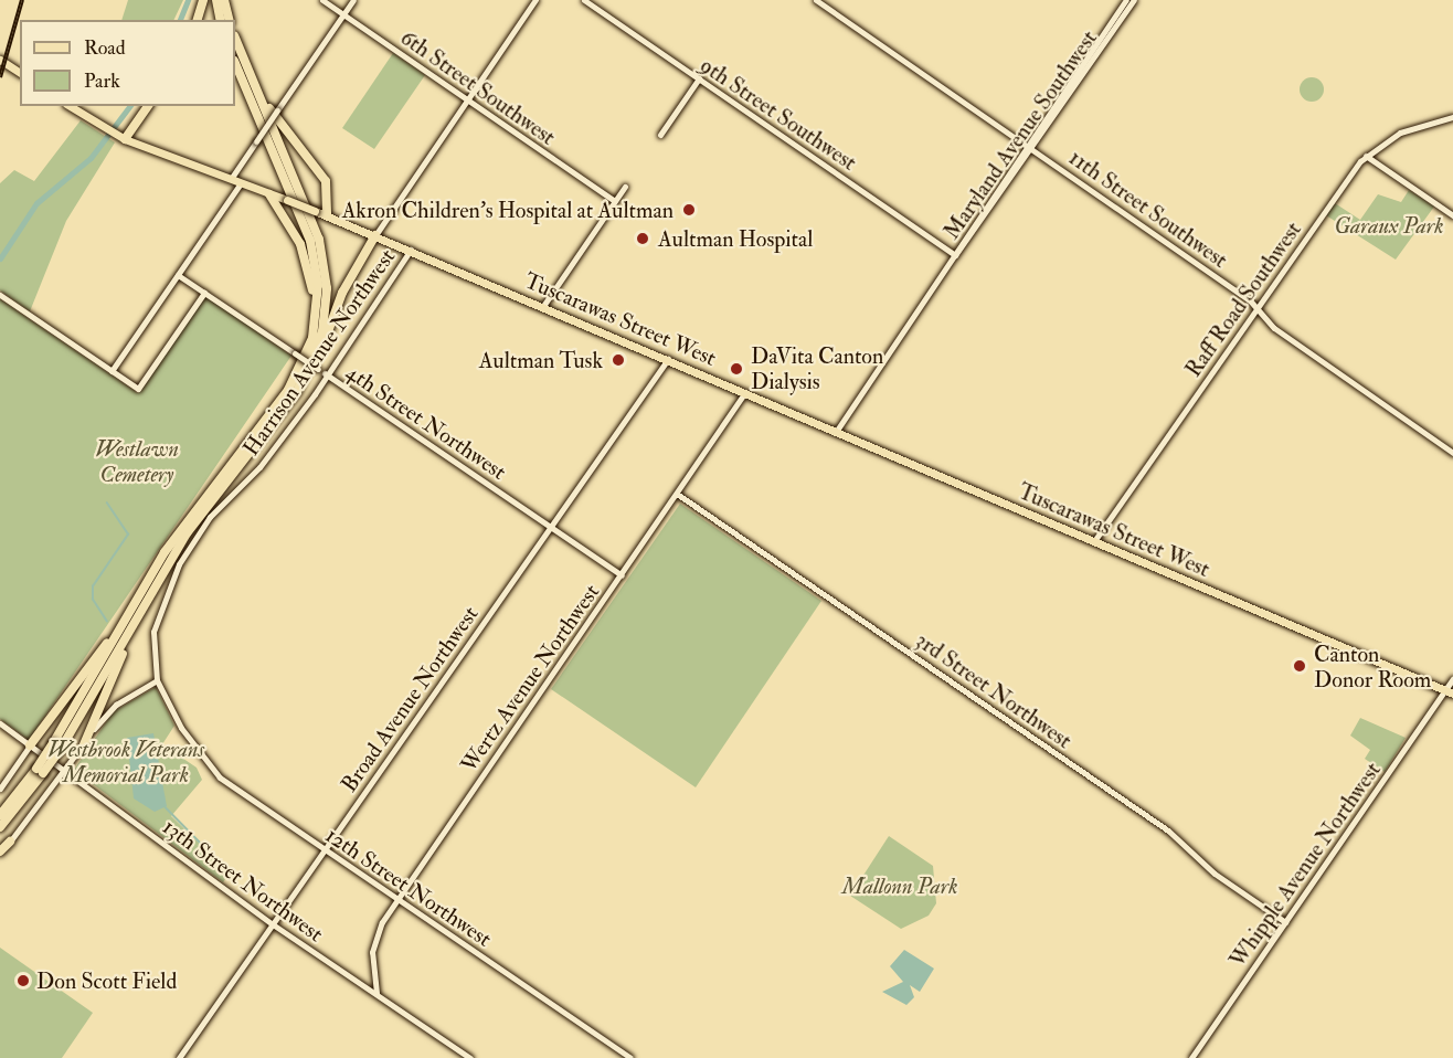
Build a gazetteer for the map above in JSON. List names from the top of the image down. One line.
{"streets":{"main road":["Tuscarawas Street West"],"street":["6th Street Southwest","9th Street Southwest","Maryland Avenue Southwest","11th Street Southwest","Raff Road Southwest","Harrison Avenue Northwest","4th Street Northwest","Wertz Avenue Northwest","3rd Street Northwest","Broad Avenue Northwest","Whipple Avenue Northwest","13th Street Northwest","12th Street Northwest"]},"crossings":[["9th Street Southwest","Maryland Avenue Southwest"],["Maryland Avenue Southwest","11th Street Southwest"],["Maryland Avenue Southwest","Tuscarawas Street West"],["11th Street Southwest","Raff Road Southwest"],["Raff Road Southwest","Tuscarawas Street West"],["Tuscarawas Street West","Harrison Avenue Northwest"],["Tuscarawas Street West","Wertz Avenue Northwest"],["Tuscarawas Street West","Broad Avenue Northwest"],["Tuscarawas Street West","Whipple Avenue Northwest"],["Harrison Avenue Northwest","4th Street Northwest"],["Harrison Avenue Northwest","12th Street Northwest"],["4th Street Northwest","Wertz Avenue Northwest"],["4th Street Northwest","Broad Avenue Northwest"],["Wertz Avenue Northwest","3rd Street Northwest"],["Wertz Avenue Northwest","13th Street Northwest"],["Wertz Avenue Northwest","12th Street Northwest"],["3rd Street Northwest","Whipple Avenue Northwest"],["Broad Avenue Northwest","13th Street Northwest"],["Broad Avenue Northwest","12th Street Northwest"]],"parks":["Garaux Park","Westlawn Cemetery","Westbrook Veterans Memorial Park","Mallonn Park"],"places":["Akron Children's Hospital at Aultman","Aultman Hospital","Aultman Tusk","DaVita Canton Dialysis","Canton Donor Room","Don Scott Field"],"legend":["Road","Park"]}
